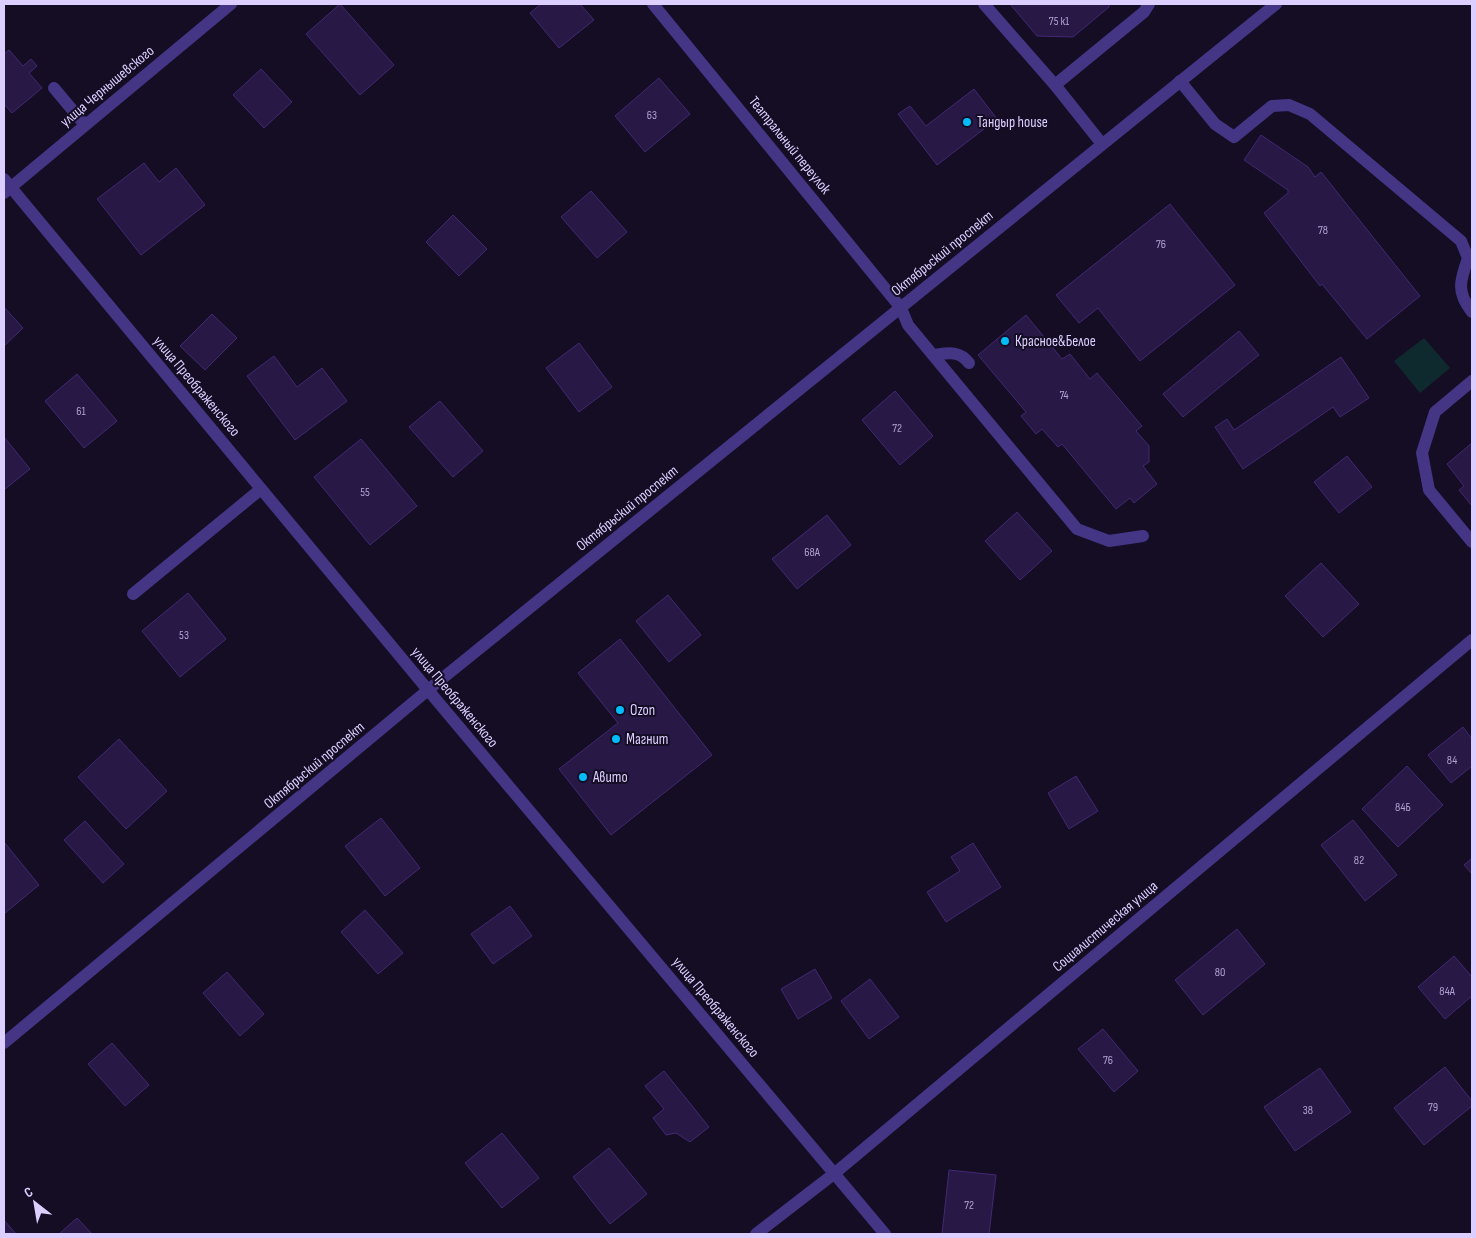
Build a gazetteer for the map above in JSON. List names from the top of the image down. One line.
{"streets":{"street":["улица Чернышевского","Театральный переулок","Октябрьский проспект","улица Преображенского","Социалистическая улица"]},"crossings":[["улица Чернышевского","улица Преображенского"],["Театральный переулок","Октябрьский проспект"],["Октябрьский проспект","улица Преображенского"],["улица Преображенского","Социалистическая улица"]],"places":["Тандыр house","Красное&Белое","Ozon","Магнит","Авито"],"house_numbers":["75 к1","63","78","76","74","61","72","55","68А","53","84","84Б","82","80","84А","76","79","38","72"],"north":"top left"}
